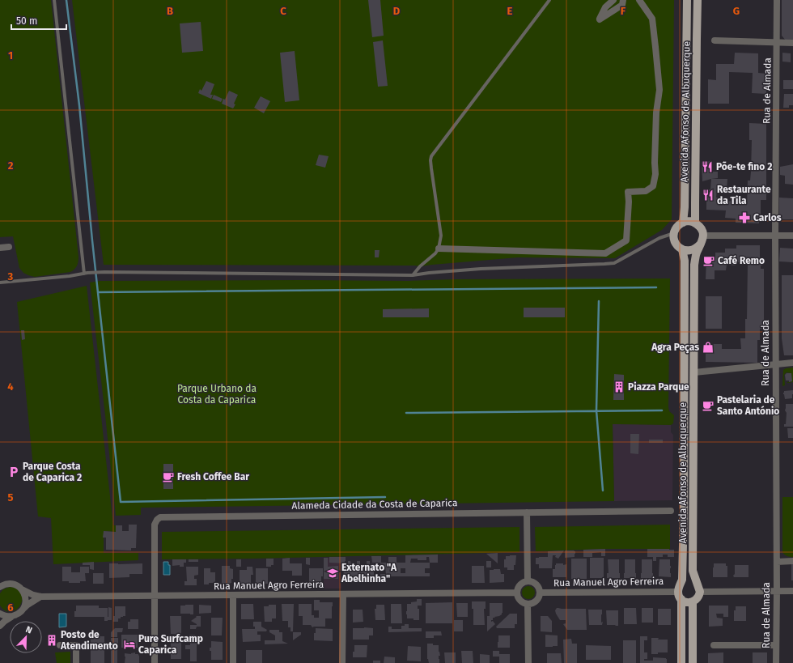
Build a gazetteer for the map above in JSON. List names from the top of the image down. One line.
{"streets":{"main road":["Avenida Afonso de Albuquerque"],"street":["Rua de Almada","Alameda Cidade da Costa de Caparica","Rua Manuel Agro Ferreira"]},"crossings":[["Avenida Afonso de Albuquerque","Rua Manuel Agro Ferreira"],["Alameda Cidade da Costa de Caparica","Rua Manuel Agro Ferreira"]],"parks":["Parque Urbano da Costa da Caparica"],"places":{"restaurant":["Põe-te fino 2","Restaurante da Tila"],"pharmacy":["Carlos"],"cafe":["Café Remo","Pastelaria de Santo António","Fresh Coffee Bar"],"shop":["Agra Peças"],"building":["Piazza Parque","Posto de Atendimento"],"parking":["Parque Costa de Caparica 2"],"school or university":["Externato \"A Abelhinha\""],"hotel":["Pure Surfcamp Caparica"]},"scale_bar":"50 m","north":"top right","grid":{"columns":["B","C","D","E","F","G"],"rows":["1","2","3","4","5","6"]}}
